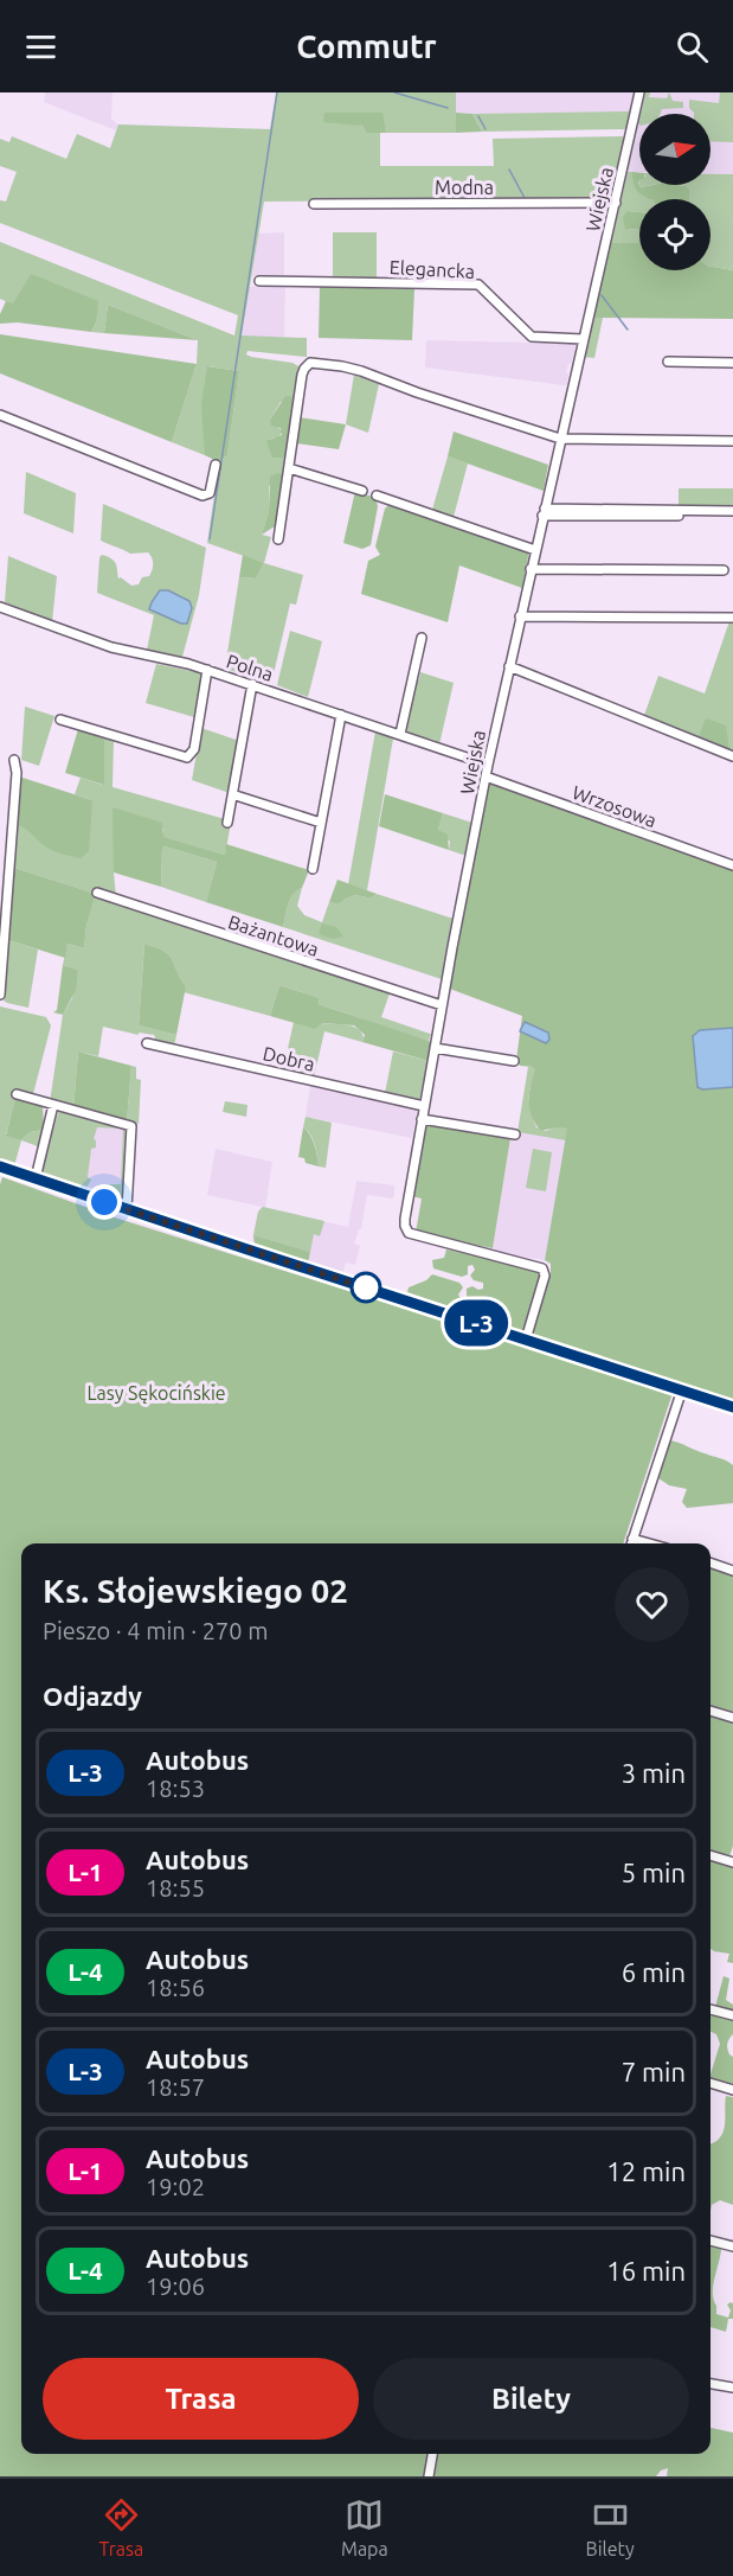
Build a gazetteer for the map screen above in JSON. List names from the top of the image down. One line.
{"streets":{"street":["Modna","Wiejska","Elegancka","Polna","Wrzosowa","Bażantowa","Dobra"]},"crossings":[["Modna","Wiejska"],["Wiejska","Elegancka"],["Wiejska","Polna"],["Wiejska","Wrzosowa"],["Wiejska","Bażantowa"],["Wiejska","Dobra"]],"parks":["Lasy Sękocińskie"],"lines":["bus line L-3"],"north":"right","page":{"header":"Commutr","on_map":"L-3","heading":[["Ks. Słojewskiego 02","Pieszo · 4 min · 270 m"],"Odjazdy"],"list":[{"mark":"L-3","name":"Autobus","note":"18:53","value":"3 min"},{"mark":"L-1","name":"Autobus","note":"18:55","value":"5 min"},{"mark":"L-4","name":"Autobus","note":"18:56","value":"6 min"},{"mark":"L-3","name":"Autobus","note":"18:57","value":"7 min"},{"mark":"L-1","name":"Autobus","note":"19:02","value":"12 min"},{"mark":"L-4","name":"Autobus","note":"19:06","value":"16 min"}],"buttons":["Trasa","Bilety"],"tabs":["Trasa","Mapa","Bilety"]}}
